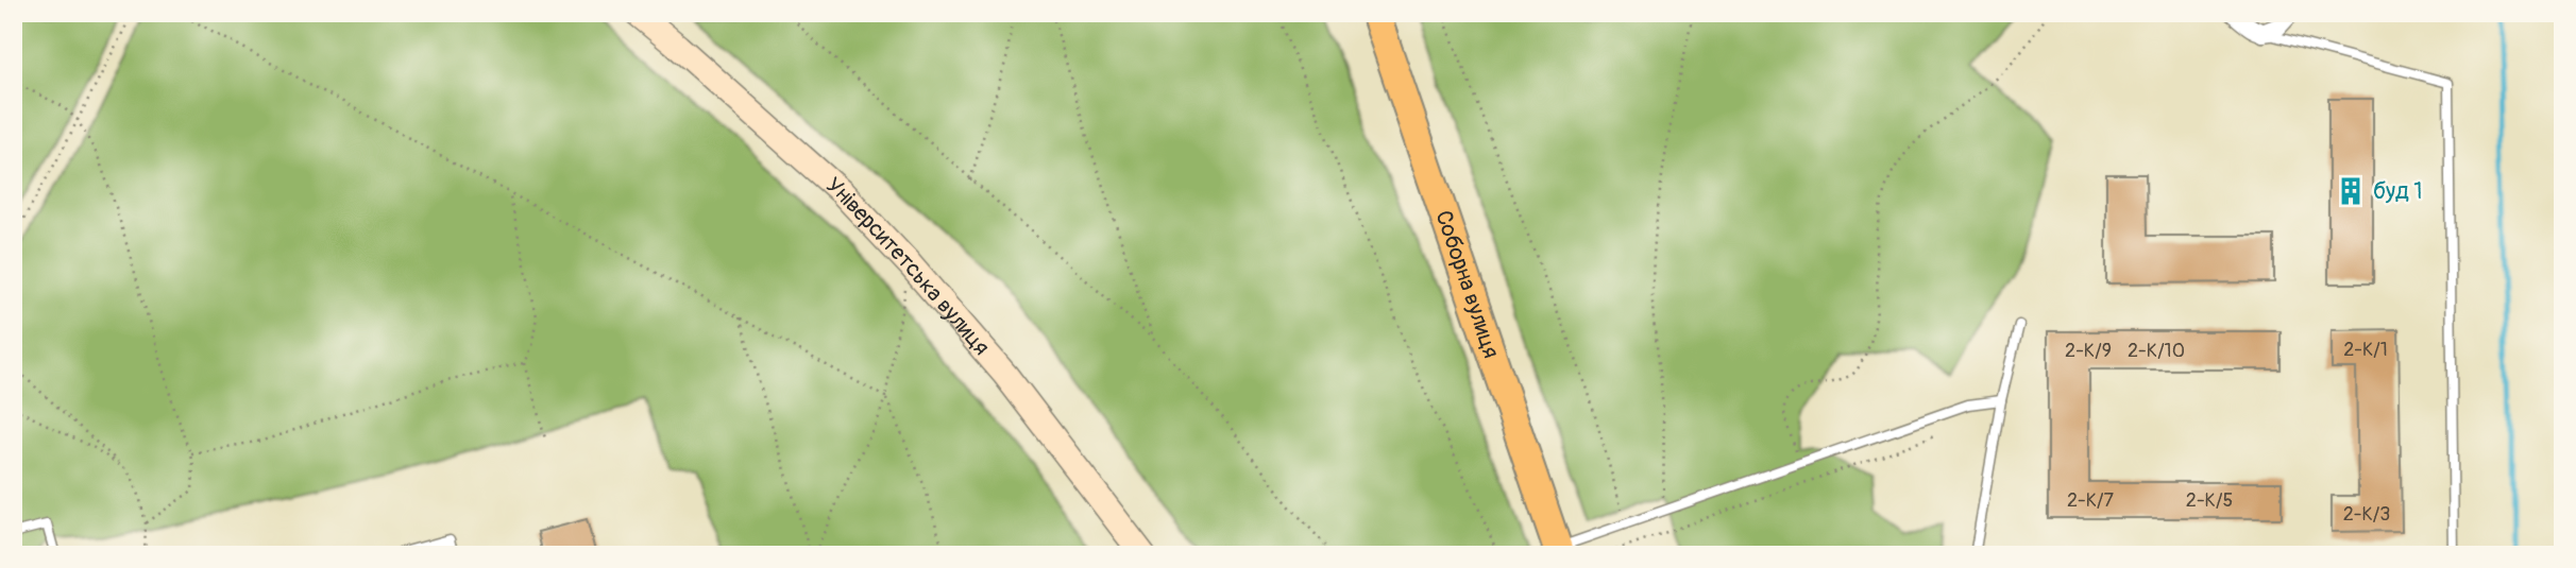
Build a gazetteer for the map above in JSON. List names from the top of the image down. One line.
{"streets":{"main road":["Університетська вулиця","Соборна вулиця"]},"places":{"building":["буд 1"]},"house_numbers":["2-К/1","2-К/9","2-К/10","2-К/7","2-К/5","2-К/3"]}
